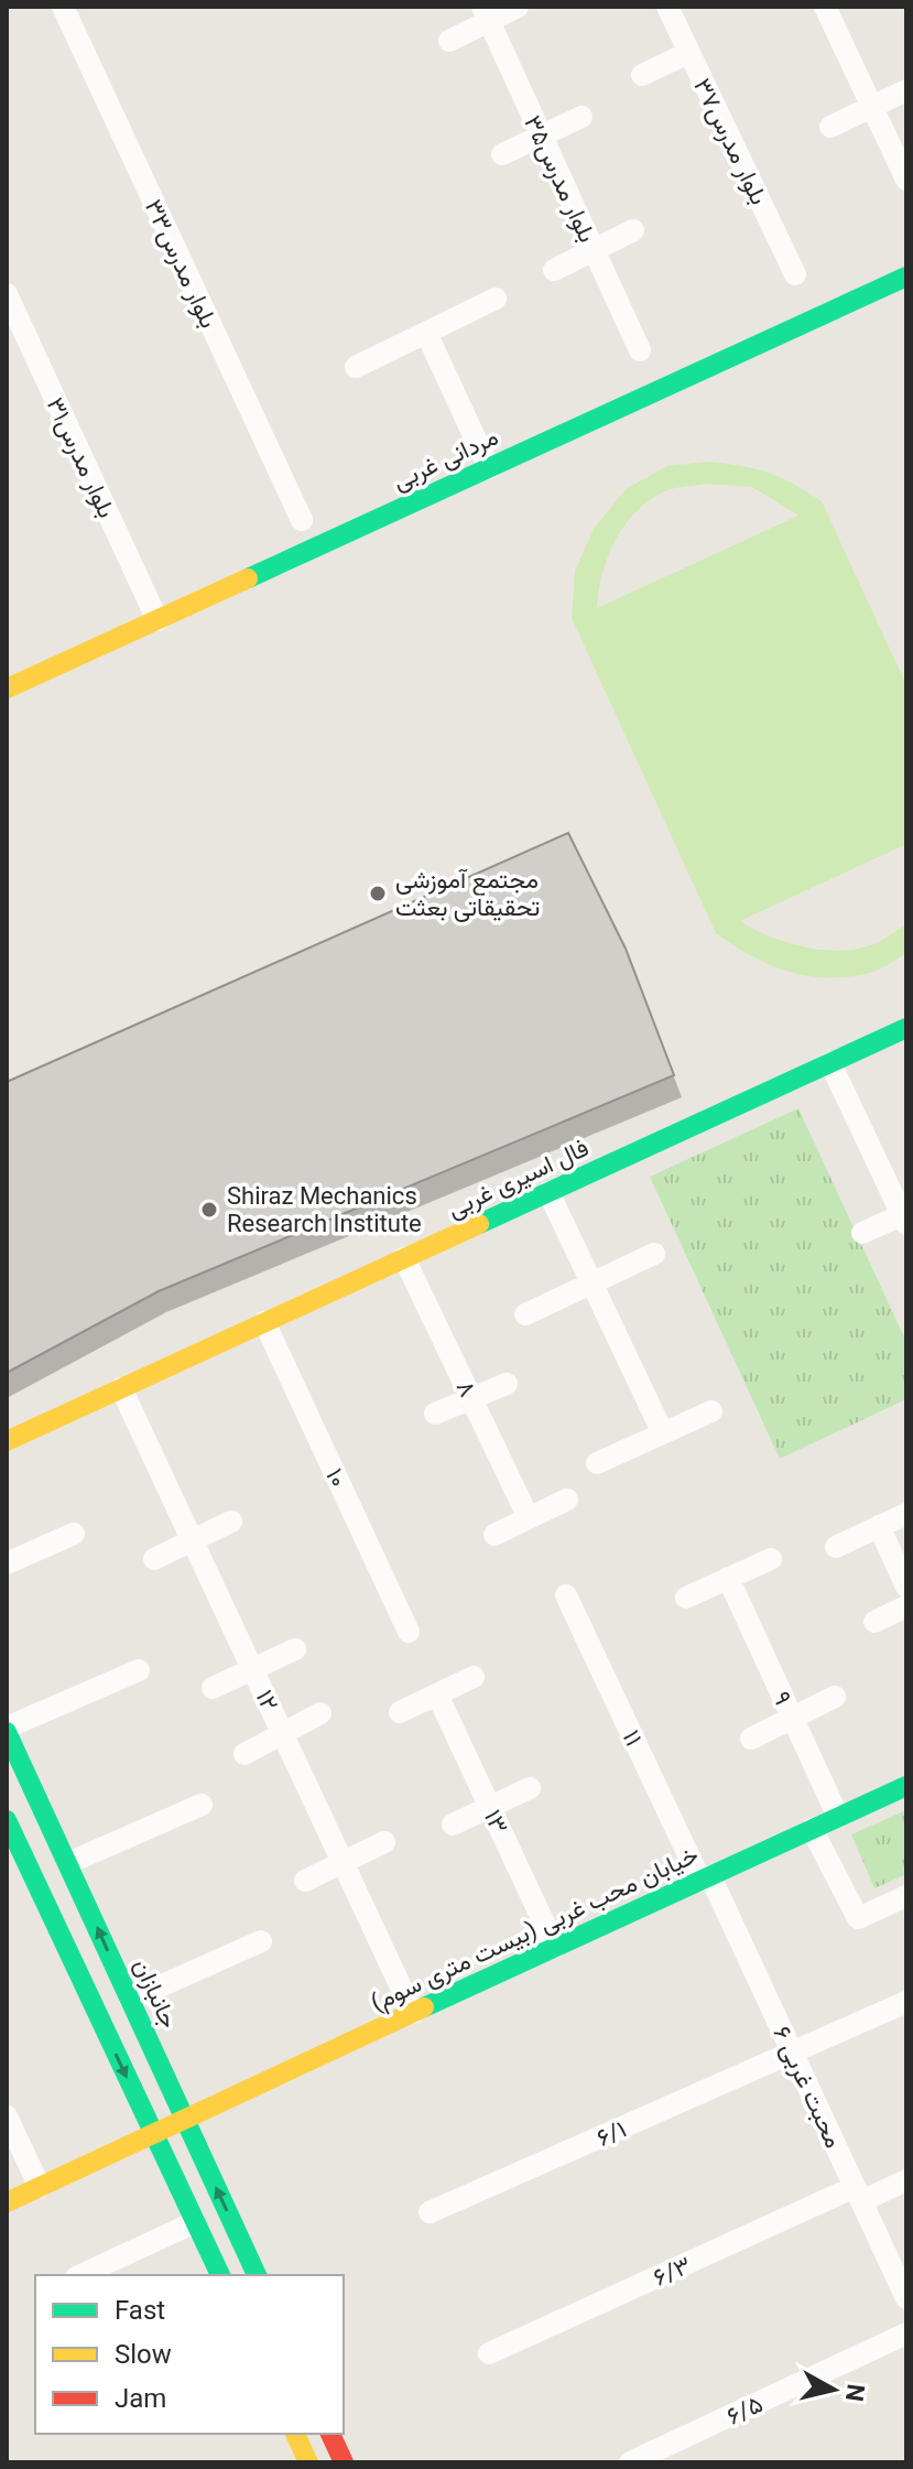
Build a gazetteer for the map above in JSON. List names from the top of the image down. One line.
{"streets":{"street":["بلوار مدرس۳۷","بلوار مدرس۳۵","بلوار مدرس۳۳","بلوار مدرس۳۱","مردانی غربی","فال اسیری غربی","۸","۱۰","۹","۱۲","۱۱","۱۳","خیابان محب غربی (بیست متری سوم)","جانبازان","محبت غربی ۶","۶/۱","۶/۳","۶/۵"]},"crossings":[["بلوار مدرس۳۱","مردانی غربی"],["فال اسیری غربی","۸"],["فال اسیری غربی","۱۰"],["فال اسیری غربی","۱۲"],["۹","خیابان محب غربی (بیست متری سوم)"],["۱۲","خیابان محب غربی (بیست متری سوم)"],["۱۱","خیابان محب غربی (بیست متری سوم)"],["۱۱","محبت غربی ۶"],["۱۳","خیابان محب غربی (بیست متری سوم)"],["خیابان محب غربی (بیست متری سوم)","جانبازان"],["خیابان محب غربی (بیست متری سوم)","محبت غربی ۶"],["محبت غربی ۶","۶/۱"],["محبت غربی ۶","۶/۳"]],"places":["مجتمع آموزشی تحقیقاتی بعثت","Shiraz Mechanics Research Institute"],"legend":["Fast","Slow","Jam"],"north":"right"}
